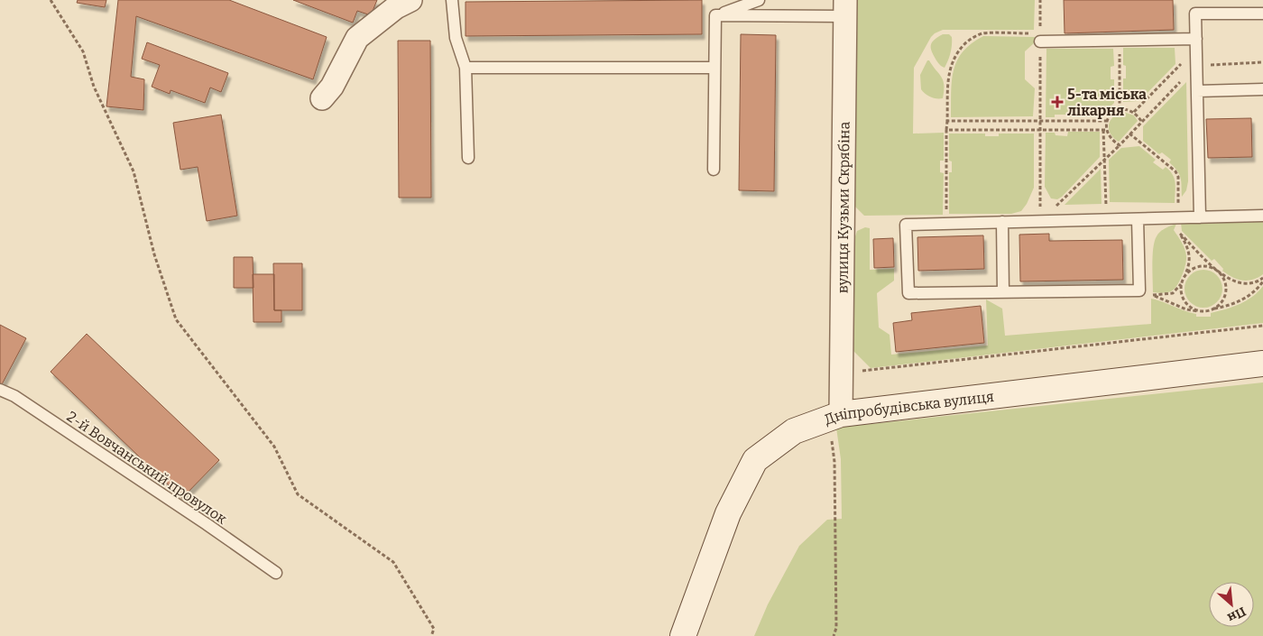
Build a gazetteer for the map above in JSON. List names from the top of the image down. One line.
{"streets":{"street":["вулиця Кузьми Скрябіна","Дніпробудівська вулиця"],"lane":["2-й Вовчанський провулок"]},"crossings":[["вулиця Кузьми Скрябіна","Дніпробудівська вулиця"]],"places":{"health":["5-та міська лікарня"]},"north":"bottom right"}
